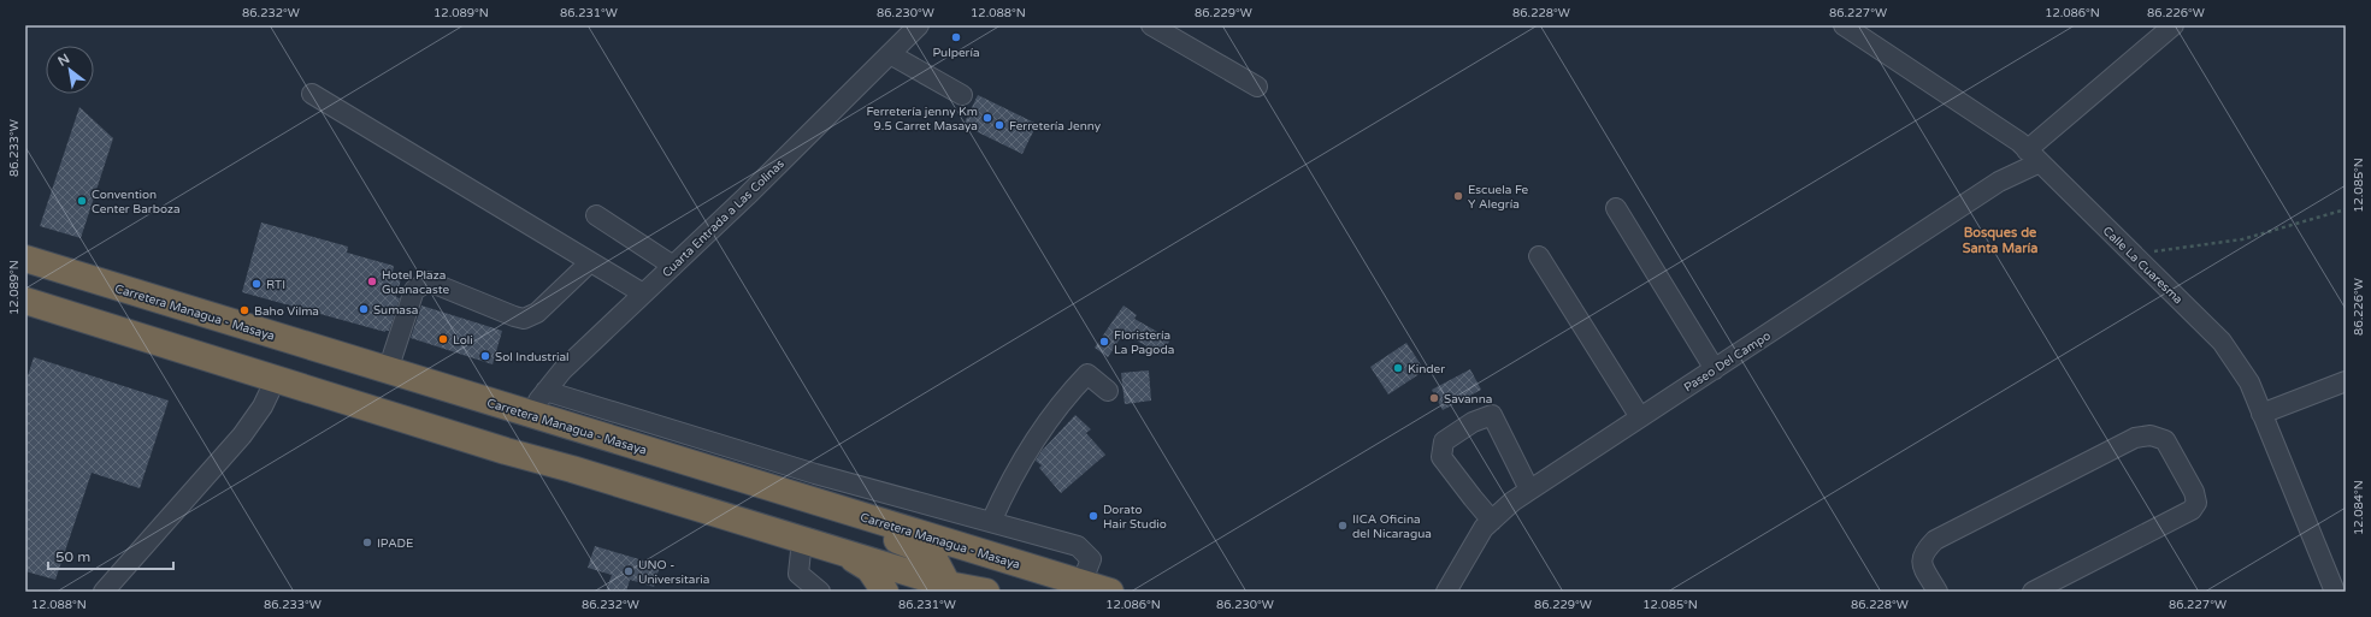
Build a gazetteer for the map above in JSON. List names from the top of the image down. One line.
{"streets":{"highway":["Carretera Managua - Masaya"],"street":["Cuarta Entrada a Las Colinas","Calle La Cuaresma","Paseo Del Campo"]},"crossings":[["Cuarta Entrada a Las Colinas","Carretera Managua - Masaya"],["Calle La Cuaresma","Paseo Del Campo"]],"districts":["Bosques de Santa María"],"places":["Pulpería","Ferretería jenny Km 9.5 Carret Masaya","Ferretería Jenny","Escuela Fe Y Alegría","Convention Center Barboza","Hotel Plaza Guanacaste","RTI","Sumasa","Baho Vilma","Loli","Floristería La Pagoda","Sol Industrial","Kinder","Savanna","Dorato Hair Studio","IICA Oficina del Nicaragua","IPADE","UNO - Universitaria"],"scale_bar":"50 m","north":"top left","coordinates":["86.232°W","12.089°N","86.231°W","86.230°W","12.088°N","86.229°W","86.228°W","86.227°W","12.086°N","86.226°W","86.233°W","12.085°N","12.084°N"]}
